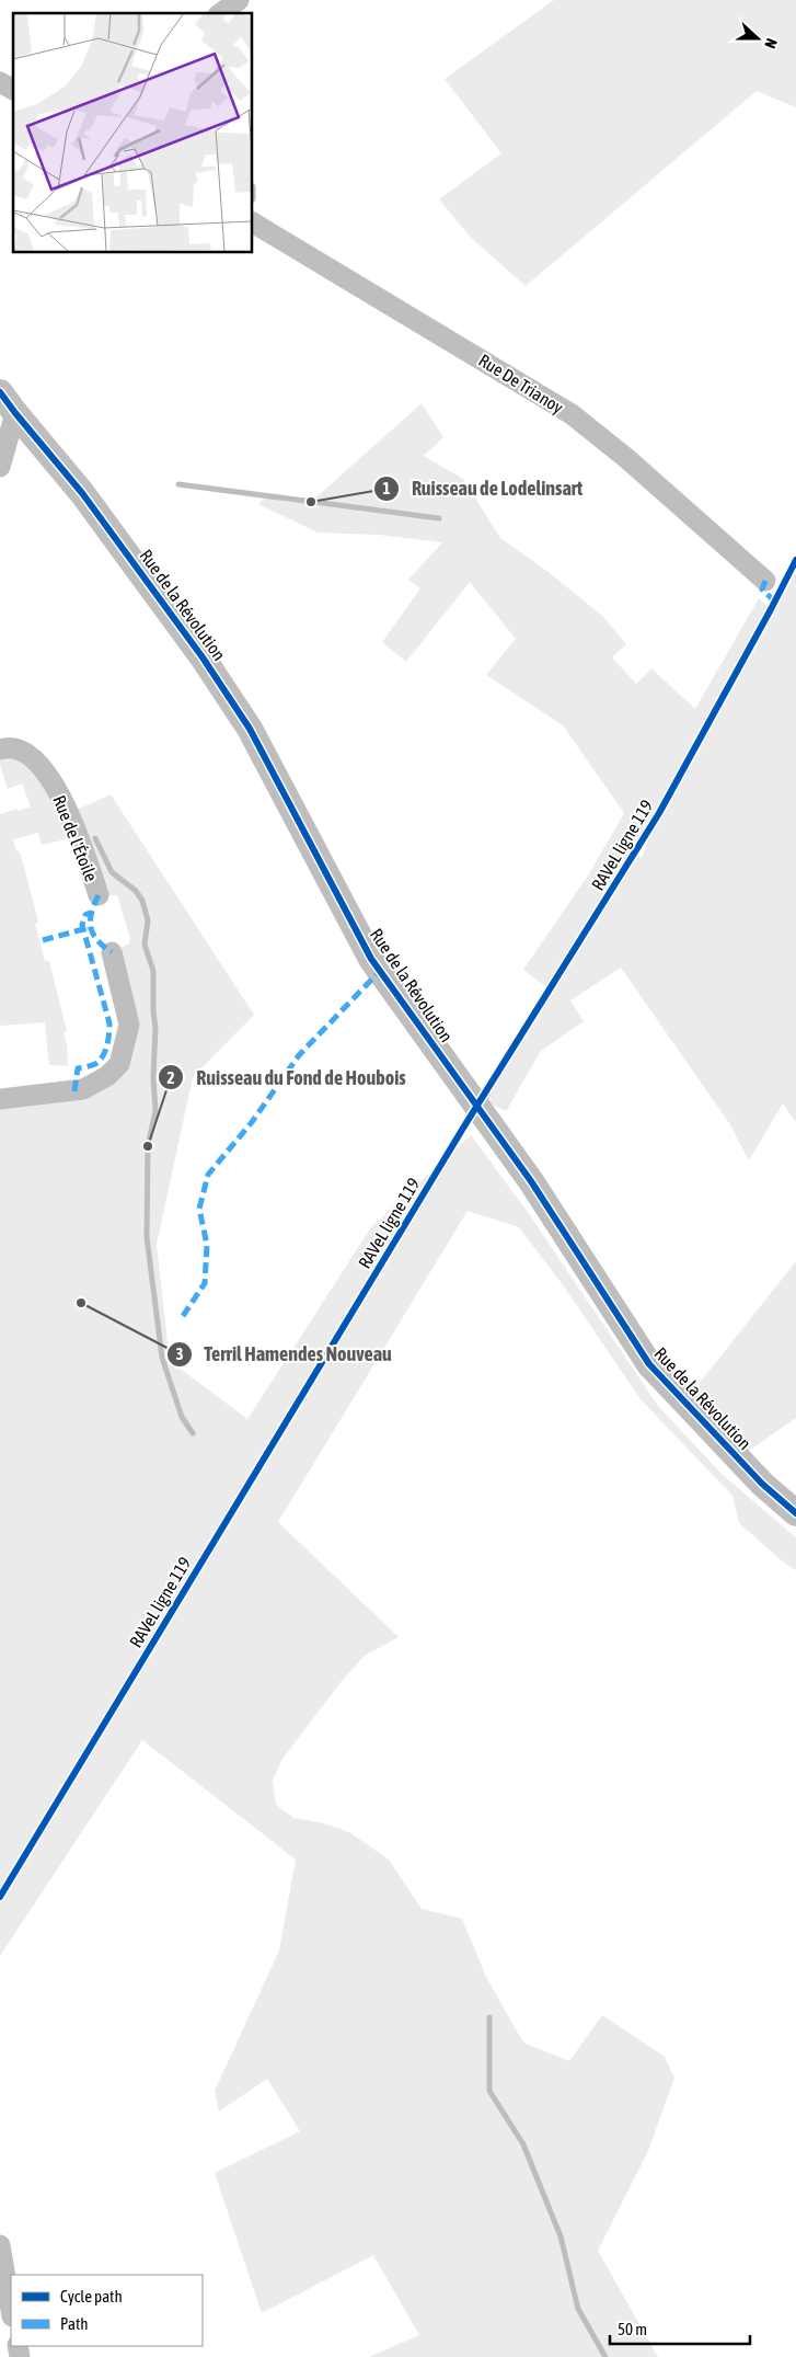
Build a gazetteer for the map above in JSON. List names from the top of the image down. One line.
{"streets":{"street":["Rue De Trianoy","Rue de la Révolution","Rue de l'Étoile"],"cycle path":["RAVeL ligne 119"]},"places":["Ruisseau de Lodelinsart","Ruisseau du Fond de Houbois","Terril Hamendes Nouveau"],"legend":["Cycle path","Path"],"scale_bar":"50 m","north":"right"}
